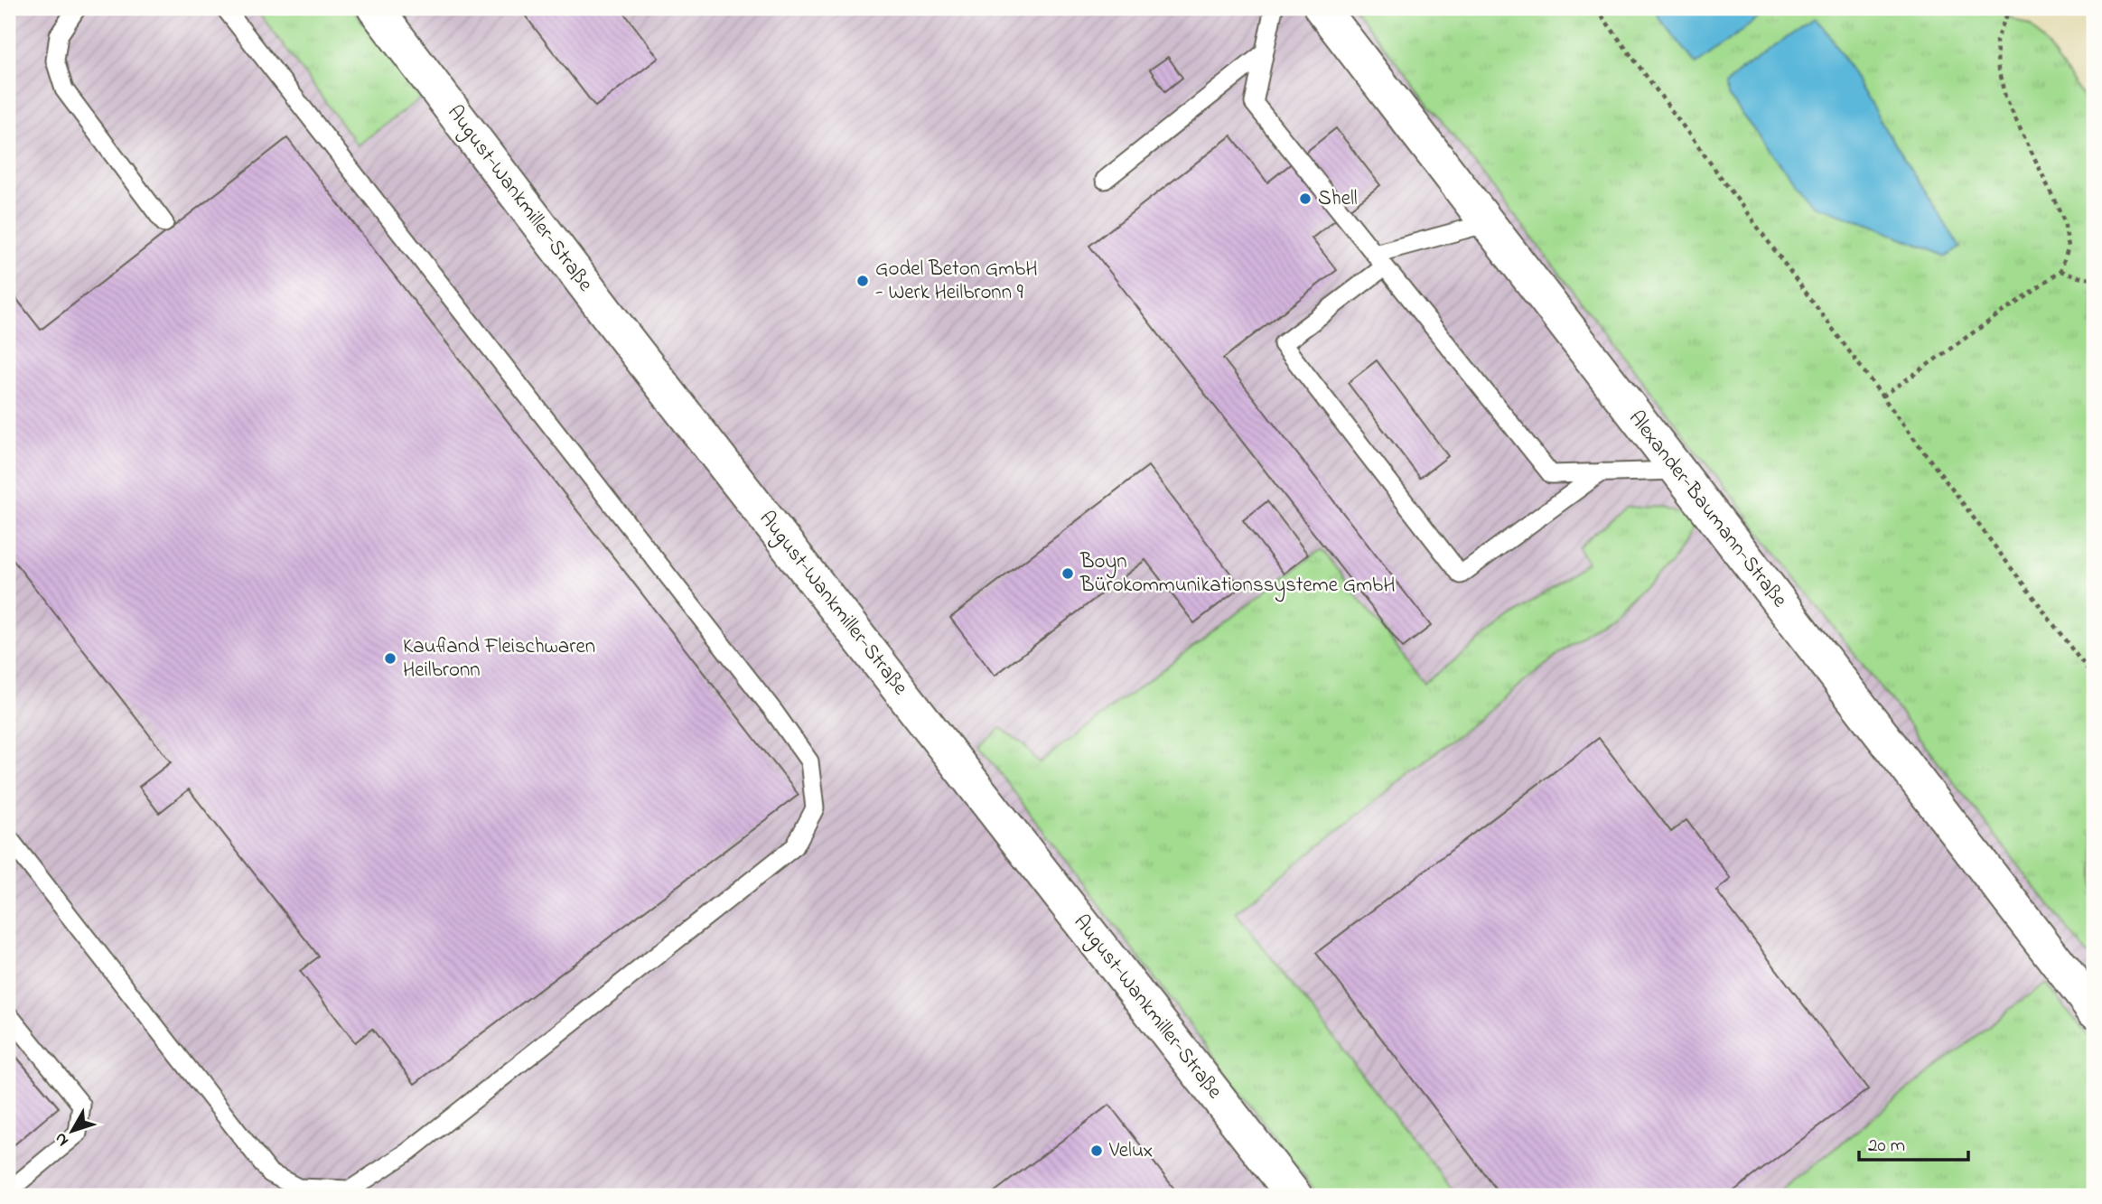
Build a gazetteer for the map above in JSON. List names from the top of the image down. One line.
{"streets":{"street":["August-Wankmiller-Straße","Alexander-Baumann-Straße"]},"places":["Shell","Godel Beton GmbH - Werk Heilbronn 9","Boyn Bürokommunikationssysteme GmbH","Kaufland Fleischwaren Heilbronn","Velux"],"scale_bar":"20 m","north":"bottom left"}
